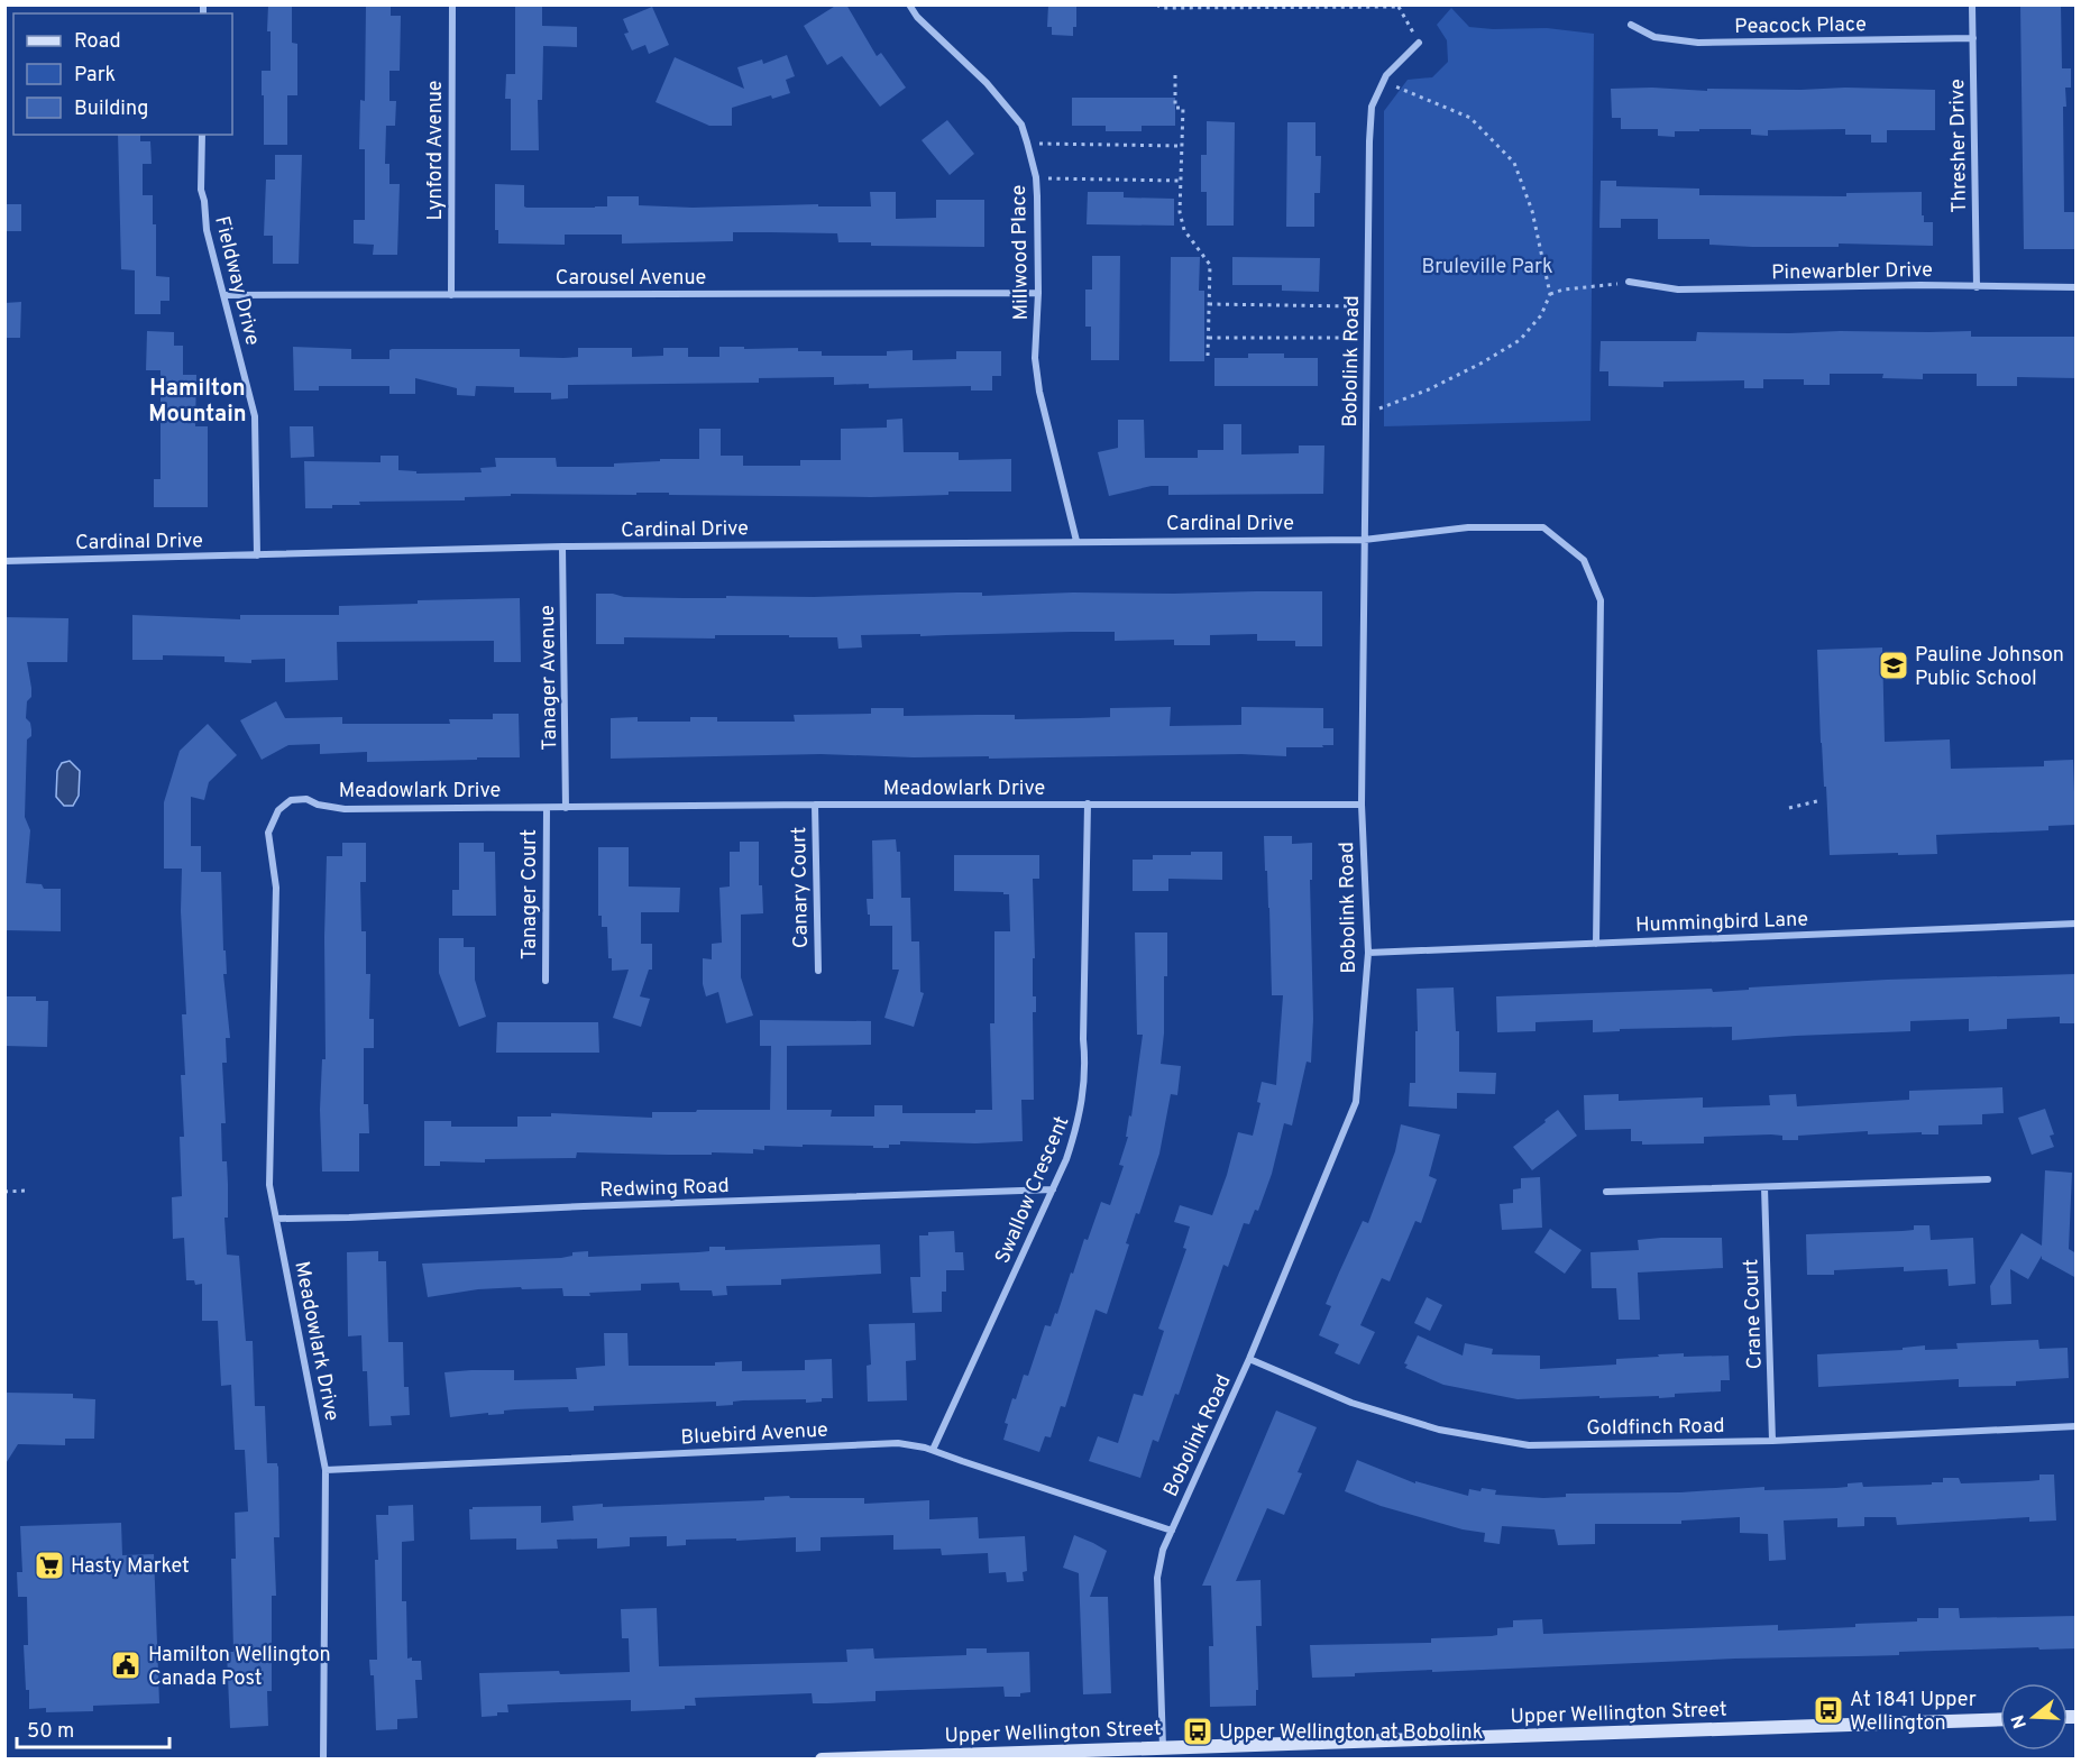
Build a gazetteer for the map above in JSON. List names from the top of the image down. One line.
{"streets":{"main road":["Upper Wellington Street"],"street":["Peacock Place","Thresher Drive","Lynford Avenue","Millwood Place","Pinewarbler Drive","Carousel Avenue","Fieldway Drive","Bobolink Road","Cardinal Drive","Tanager Avenue","Meadowlark Drive","Canary Court","Tanager Court","Hummingbird Lane","Redwing Road","Swallow Crescent","Crane Court","Goldfinch Road","Bluebird Avenue"]},"crossings":[["Peacock Place","Thresher Drive"],["Thresher Drive","Pinewarbler Drive"],["Lynford Avenue","Carousel Avenue"],["Millwood Place","Carousel Avenue"],["Millwood Place","Cardinal Drive"],["Carousel Avenue","Fieldway Drive"],["Fieldway Drive","Cardinal Drive"],["Bobolink Road","Cardinal Drive"],["Bobolink Road","Meadowlark Drive"],["Bobolink Road","Hummingbird Lane"],["Bobolink Road","Goldfinch Road"],["Bobolink Road","Bluebird Avenue"],["Bobolink Road","Upper Wellington Street"],["Cardinal Drive","Tanager Avenue"],["Cardinal Drive","Hummingbird Lane"],["Tanager Avenue","Meadowlark Drive"],["Meadowlark Drive","Canary Court"],["Meadowlark Drive","Tanager Court"],["Meadowlark Drive","Redwing Road"],["Meadowlark Drive","Swallow Crescent"],["Meadowlark Drive","Bluebird Avenue"],["Redwing Road","Swallow Crescent"],["Swallow Crescent","Bluebird Avenue"],["Crane Court","Goldfinch Road"]],"districts":["Hamilton Mountain"],"parks":["Bruleville Park"],"places":{"school or university":["Pauline Johnson Public School"],"supermarket":["Hasty Market"],"public building":["Hamilton Wellington Canada Post"],"bus stop":["At 1841 Upper Wellington","Upper Wellington at Bobolink"]},"legend":["Road","Park","Building"],"scale_bar":"50 m","north":"left"}
